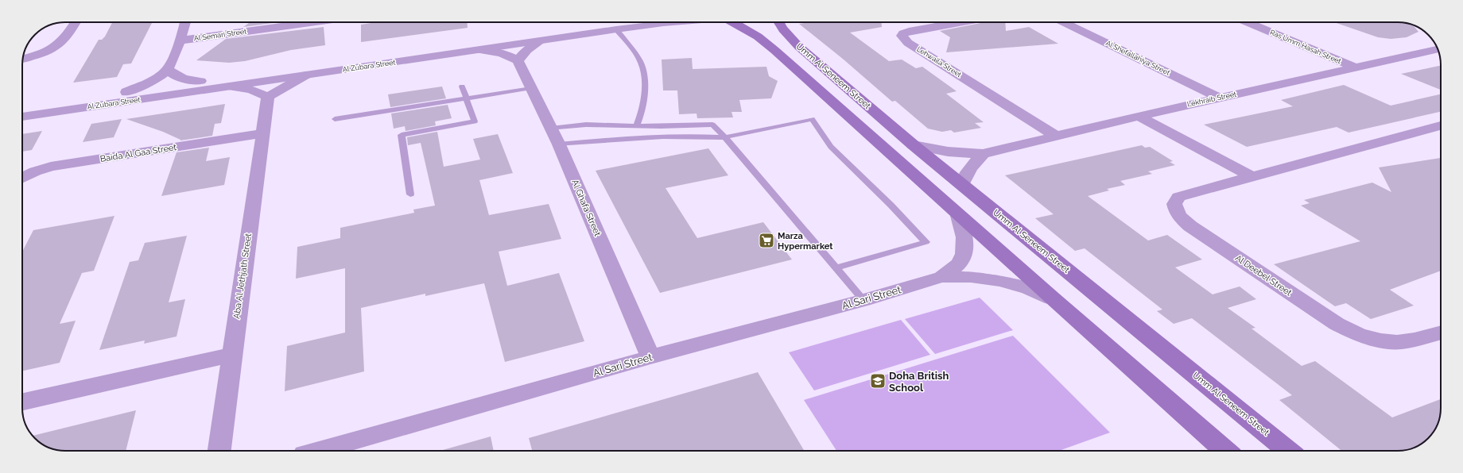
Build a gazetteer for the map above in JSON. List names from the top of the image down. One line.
{"streets":{"main road":["Umm Al Seneem Street"],"street":["Al Semari Street","Ras Umm Hasah Street","Al Shefallahiya Street","Lehwaila Street","Al Zubara Street","Lekhraib Street","Baida Al Gaa Street","Al Ghafa Street","Al Deebel Street","Aba Al Jethjath Street","Al Sari Street"]},"crossings":[["Ras Umm Hasah Street","Lekhraib Street"],["Al Shefallahiya Street","Lekhraib Street"],["Lehwaila Street","Lekhraib Street"],["Umm Al Seneem Street","Lekhraib Street"],["Baida Al Gaa Street","Aba Al Jethjath Street"],["Al Ghafa Street","Al Sari Street"]],"places":{"supermarket":["Marza Hypermarket"],"school or university":["Doha British School"]}}
